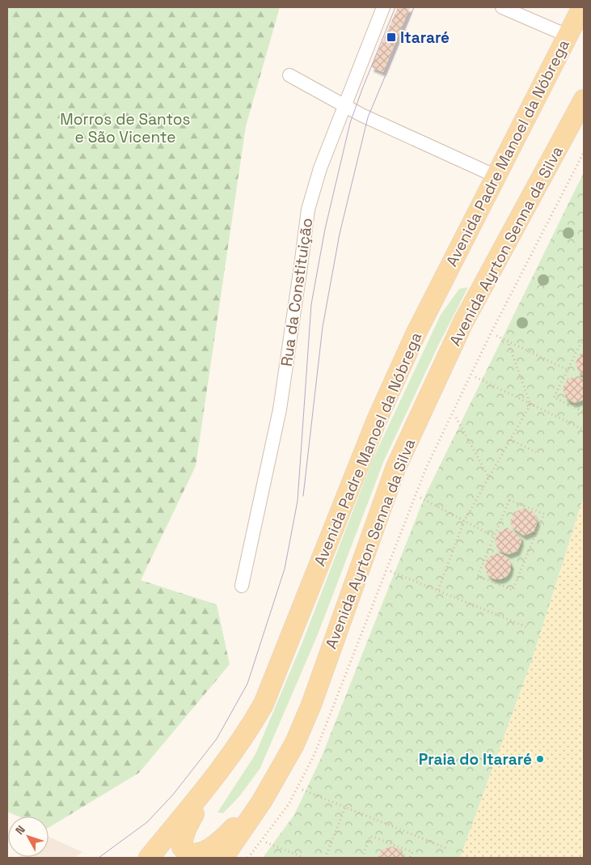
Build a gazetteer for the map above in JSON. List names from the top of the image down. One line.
{"streets":{"main road":["Avenida Padre Manoel da Nóbrega","Avenida Ayrton Senna da Silva"],"street":["Rua da Constituição"]},"parks":["Morros de Santos e São Vicente"],"places":{"transit":["Itararé"],"other":["Praia do Itararé"]},"north":"top left"}
